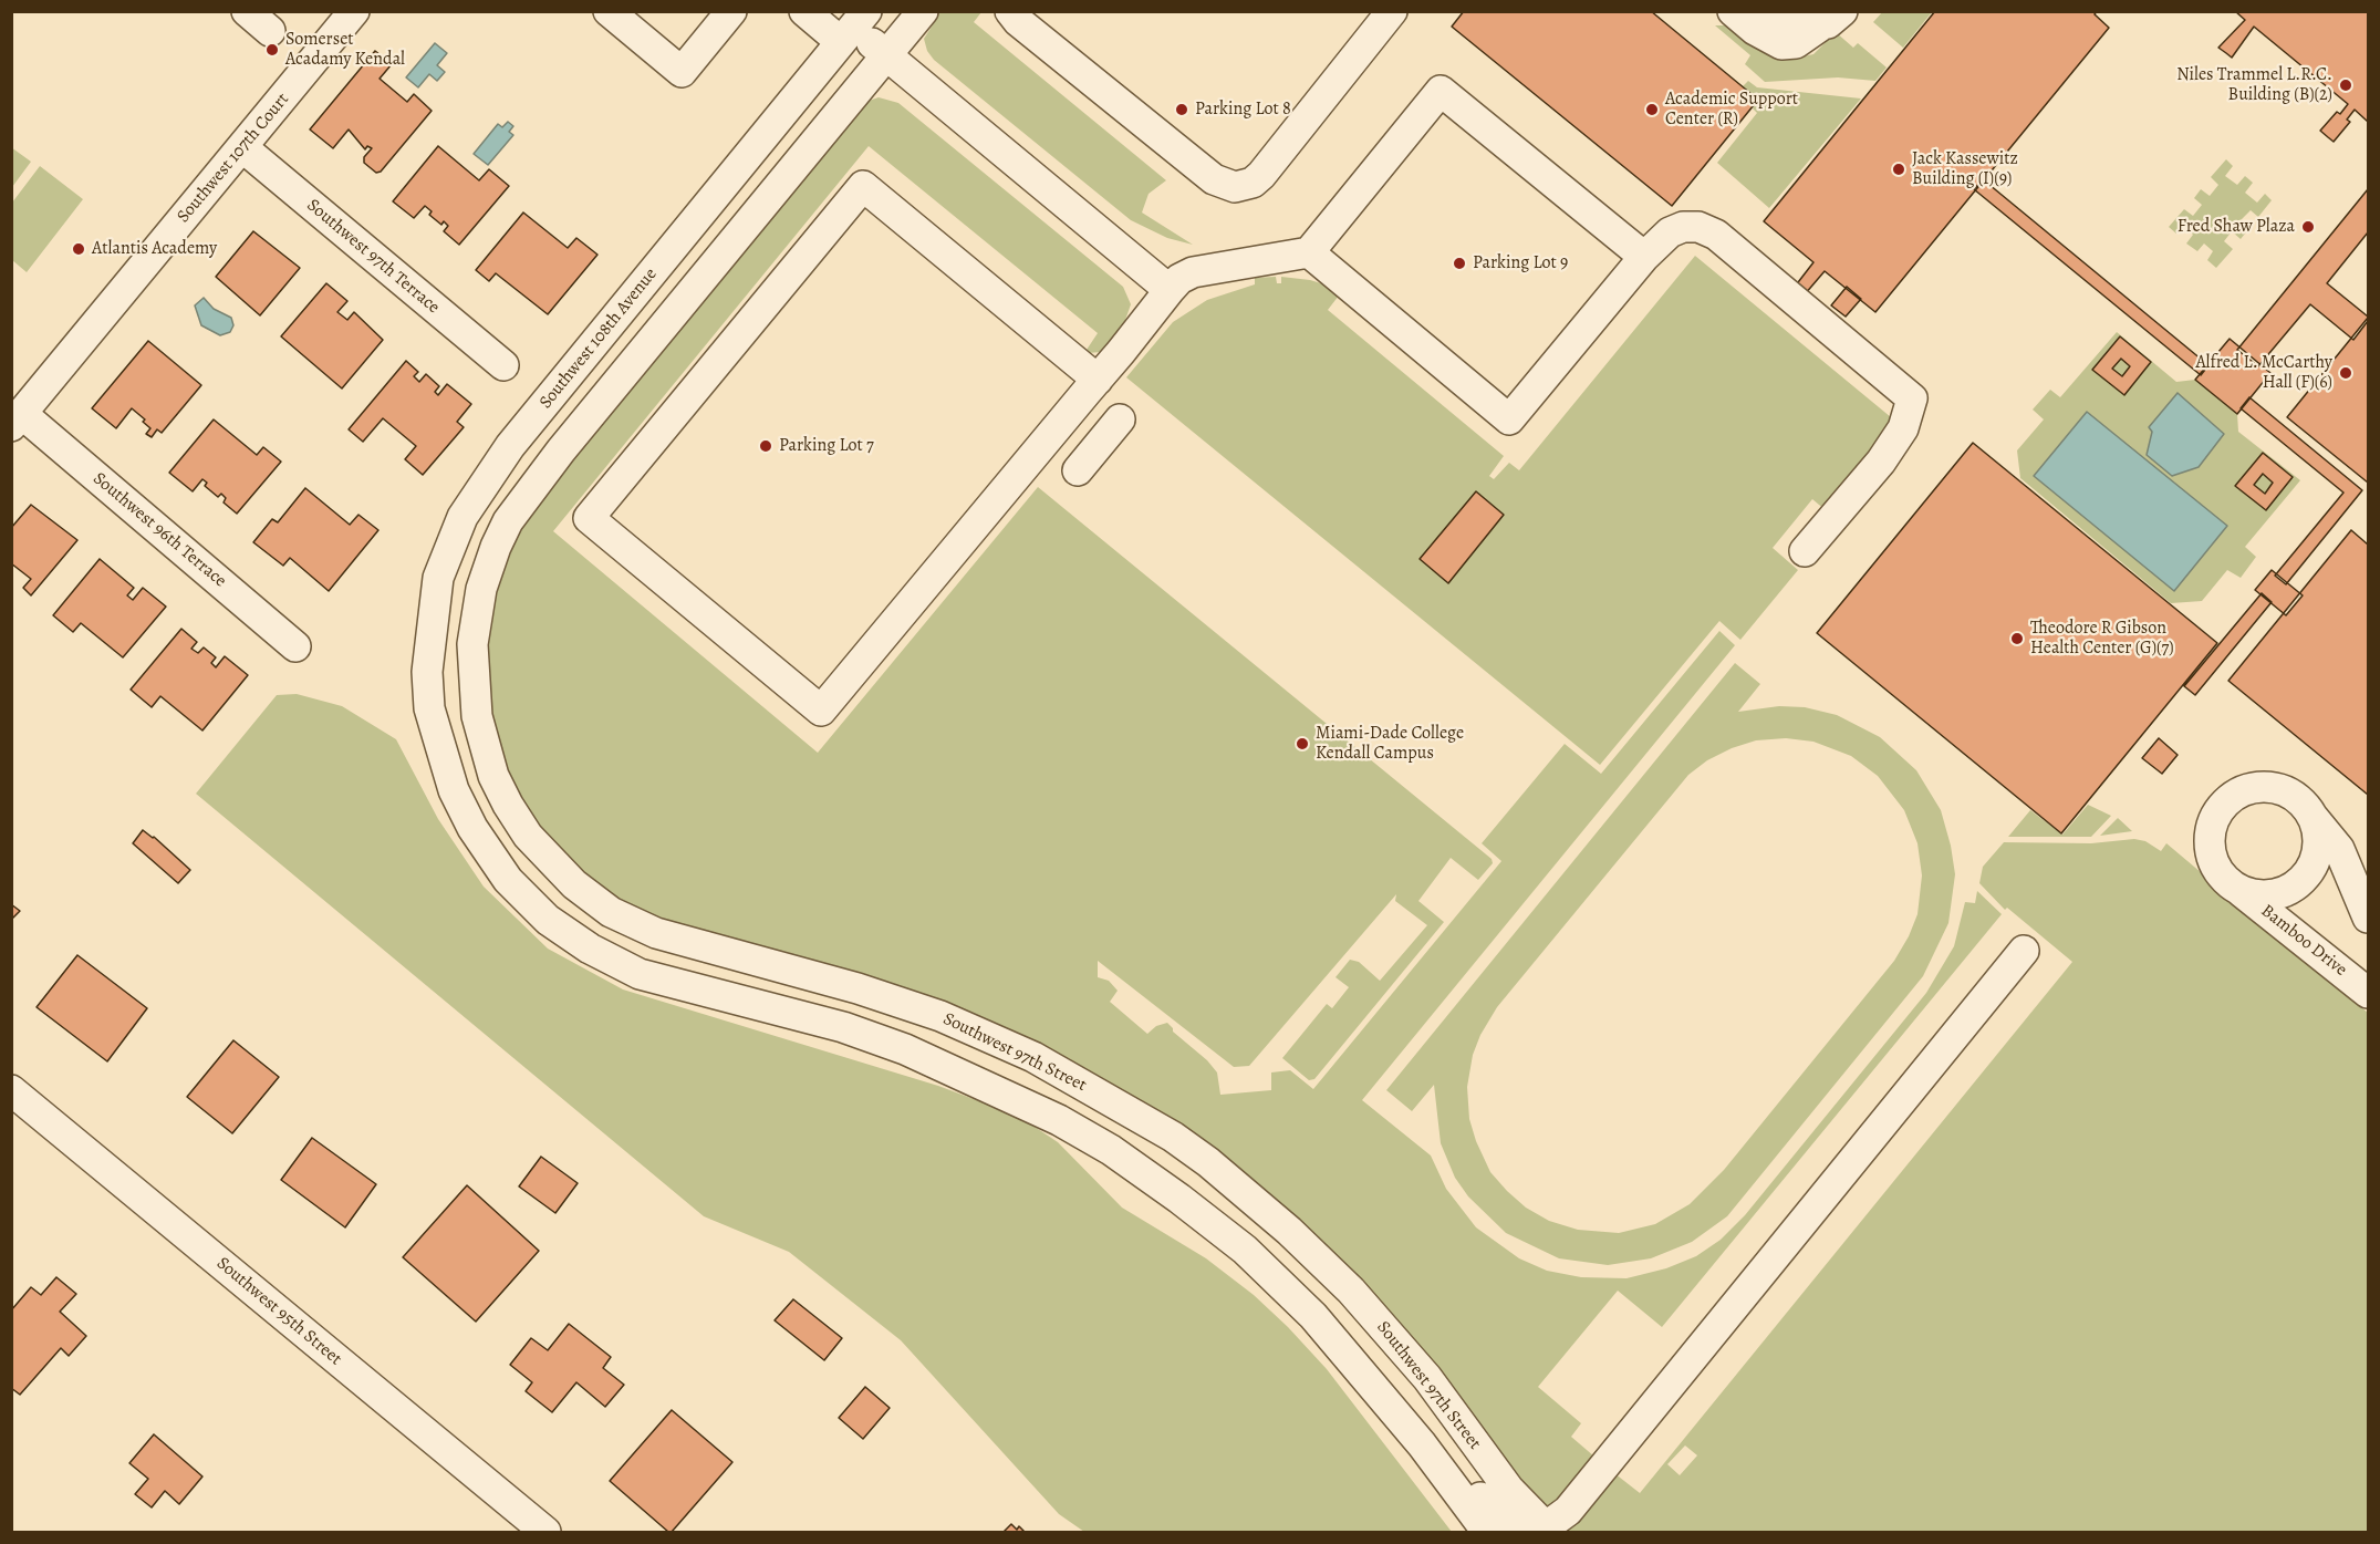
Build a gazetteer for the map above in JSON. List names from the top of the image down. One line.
{"streets":{"street":["Southwest 107th Court","Southwest 97th Terrace","Southwest 108th Avenue","Southwest 96th Terrace","Bamboo Drive","Southwest 97th Street","Southwest 95th Street"]},"crossings":[["Southwest 107th Court","Southwest 97th Terrace"],["Southwest 107th Court","Southwest 96th Terrace"]],"places":["Somerset Acadamy Kendal","Niles Trammel L.R.C. Building (B)(2)","Parking Lot 8","Academic Support Center (R)","Jack Kassewitz Building (I)(9)","Fred Shaw Plaza","Atlantis Academy","Parking Lot 9","Alfred L. McCarthy Hall (F)(6)","Parking Lot 7","Theodore R Gibson Health Center (G)(7)","Miami-Dade College Kendall Campus"]}
